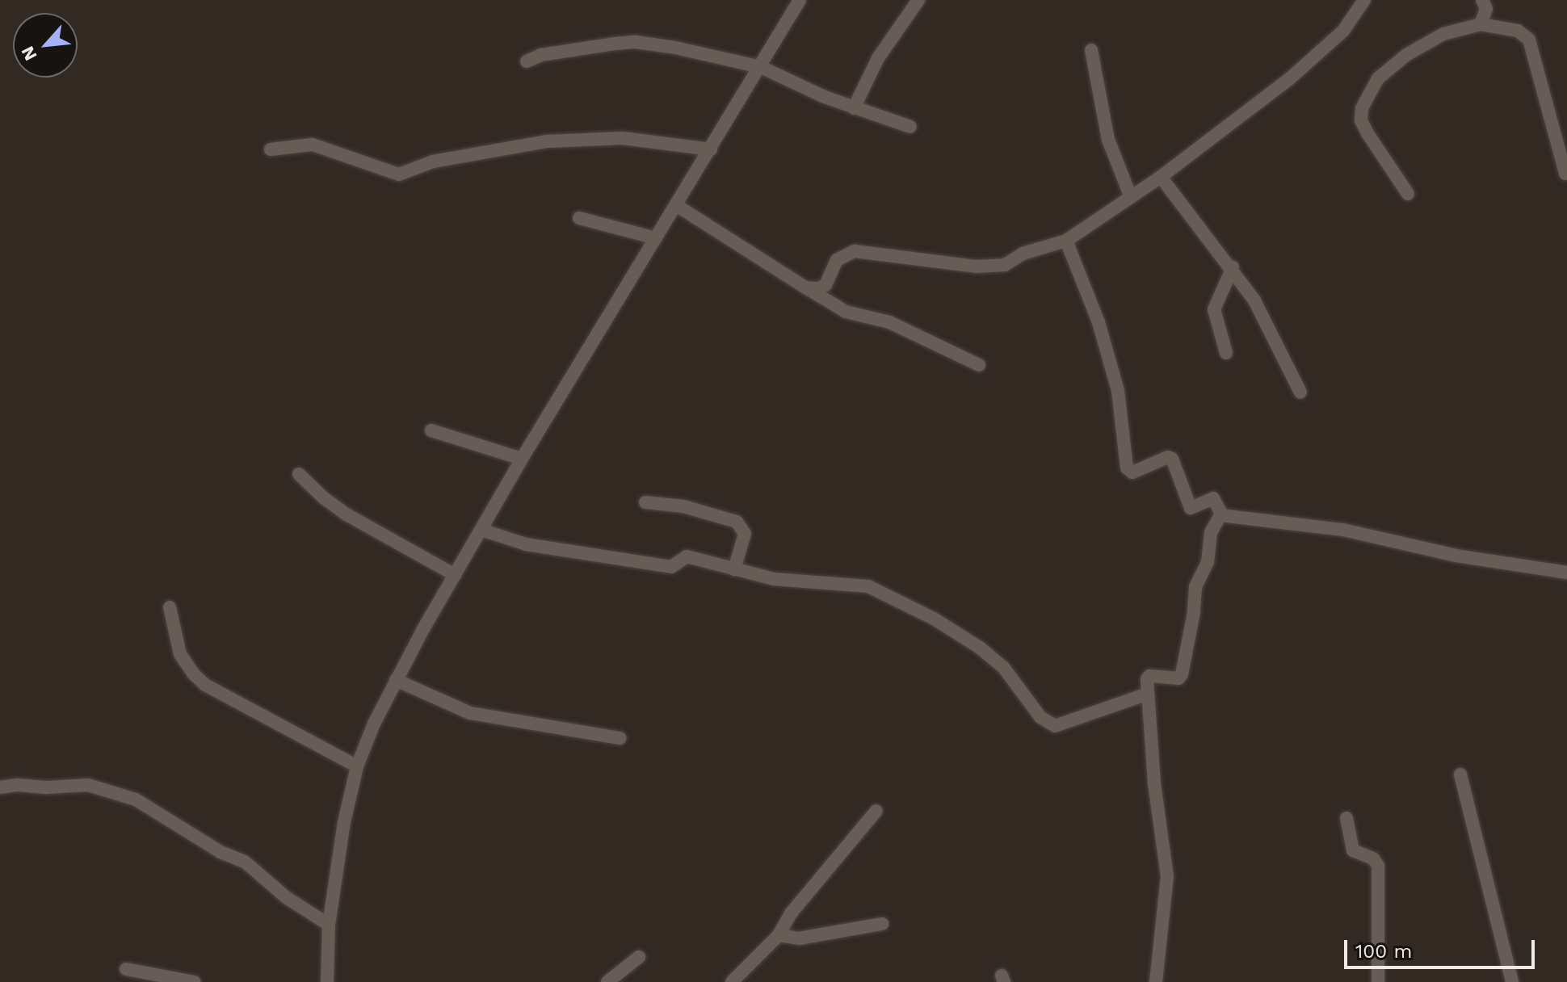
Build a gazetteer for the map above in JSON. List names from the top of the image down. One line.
{"scale_bar":"100 m","north":"bottom left"}
